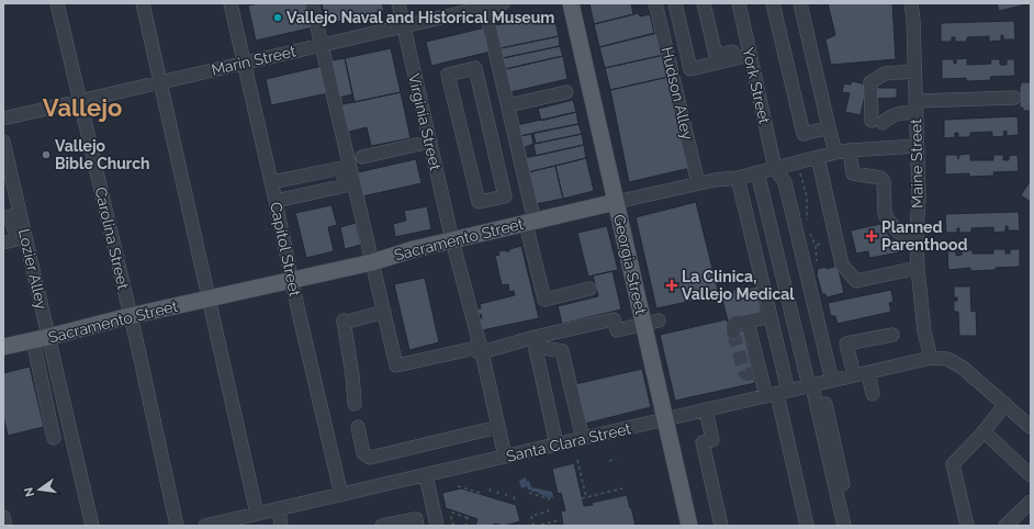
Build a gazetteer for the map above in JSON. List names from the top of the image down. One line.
{"streets":{"main road":["Sacramento Street","Georgia Street"],"street":["Marin Street","York Street","Hudson Alley","Virginia Street","Maine Street","Carolina Street","Capitol Street","Lozier Alley","Santa Clara Street"]},"crossings":[["Marin Street","Virginia Street"],["Marin Street","Carolina Street"],["Marin Street","Capitol Street"],["York Street","Sacramento Street"],["York Street","Santa Clara Street"],["Hudson Alley","Sacramento Street"],["Virginia Street","Sacramento Street"],["Virginia Street","Santa Clara Street"],["Maine Street","Sacramento Street"],["Maine Street","Santa Clara Street"],["Carolina Street","Sacramento Street"],["Sacramento Street","Capitol Street"],["Sacramento Street","Georgia Street"],["Sacramento Street","Lozier Alley"],["Capitol Street","Santa Clara Street"],["Georgia Street","Santa Clara Street"]],"districts":["Vallejo"],"places":{"other":["Vallejo Naval and Historical Museum","Vallejo Bible Church"],"health":["Planned Parenthood","La Clinica, Vallejo Medical"]},"north":"left"}
